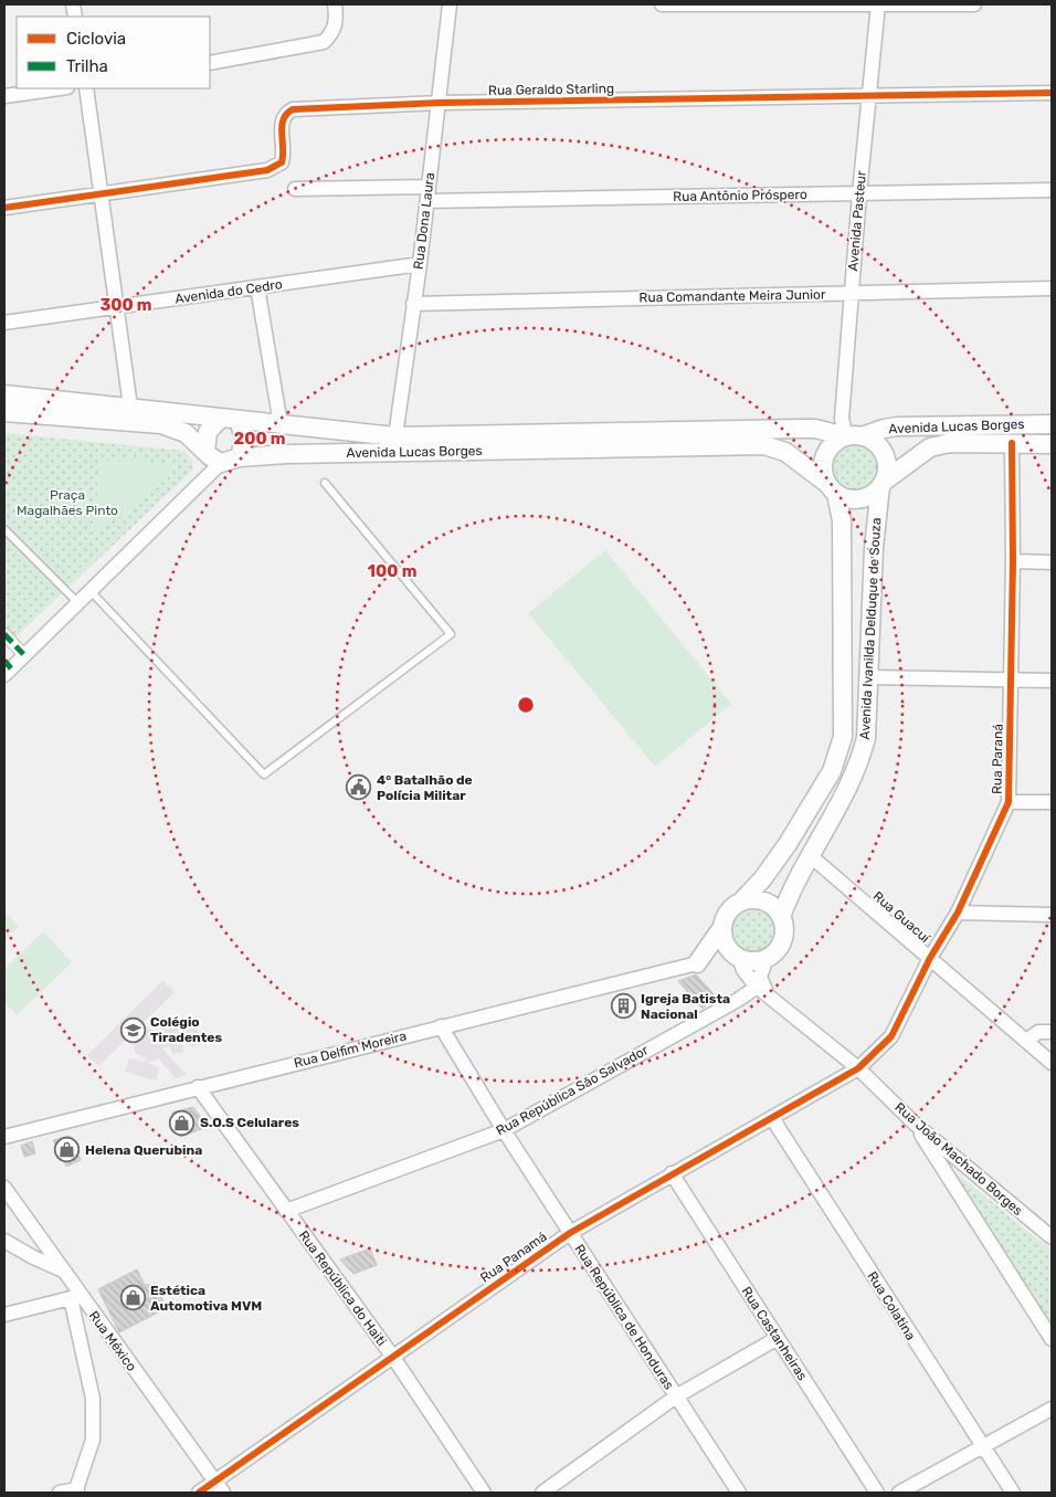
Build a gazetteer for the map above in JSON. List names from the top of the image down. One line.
{"streets":{"street":["Rua Geraldo Starling","Rua Antônio Próspero","Rua Dona Laura","Avenida Pasteur","Avenida do Cedro","Rua Comandante Meira Junior","Avenida Lucas Borges","Avenida Ivanilda Delduque de Souza","Rua Paraná","Rua Guacuí","Rua Delfim Moreira","Rua República São Salvador","Rua João Machado Borges","Rua Panamá","Rua República do Haiti","Rua Colatina","Rua República de Honduras","Rua Castanheiras","Rua México"]},"crossings":[["Rua Geraldo Starling","Rua Dona Laura"],["Rua Geraldo Starling","Avenida Pasteur"],["Rua Antônio Próspero","Rua Dona Laura"],["Rua Antônio Próspero","Avenida Pasteur"],["Rua Dona Laura","Avenida do Cedro"],["Rua Dona Laura","Rua Comandante Meira Junior"],["Rua Dona Laura","Avenida Lucas Borges"],["Avenida Pasteur","Rua Comandante Meira Junior"],["Avenida Pasteur","Avenida Lucas Borges"],["Avenida Pasteur","Avenida Ivanilda Delduque de Souza"],["Avenida Lucas Borges","Avenida Ivanilda Delduque de Souza"],["Avenida Lucas Borges","Rua Paraná"],["Avenida Ivanilda Delduque de Souza","Rua Guacuí"],["Avenida Ivanilda Delduque de Souza","Rua João Machado Borges"],["Rua Paraná","Rua Guacuí"],["Rua Paraná","Rua João Machado Borges"],["Rua Paraná","Rua Panamá"],["Rua Delfim Moreira","Rua República do Haiti"],["Rua Delfim Moreira","Rua República de Honduras"],["Rua República São Salvador","Rua João Machado Borges"],["Rua República São Salvador","Rua República do Haiti"],["Rua República São Salvador","Rua República de Honduras"],["Rua João Machado Borges","Rua Panamá"],["Rua Panamá","Rua República do Haiti"],["Rua Panamá","Rua Colatina"],["Rua Panamá","Rua República de Honduras"],["Rua Panamá","Rua Castanheiras"],["Rua Panamá","Rua México"]],"parks":["Praça Magalhães Pinto"],"places":{"public building":["4° Batalhão de Polícia Militar"],"building":["Igreja Batista Nacional"],"school or university":["Colégio Tiradentes"],"shop":["S.O.S Celulares","Helena Querubina","Estética Automotiva MVM"]},"legend":["Ciclovia","Trilha"],"rings":["300 m","200 m","100 m"]}
